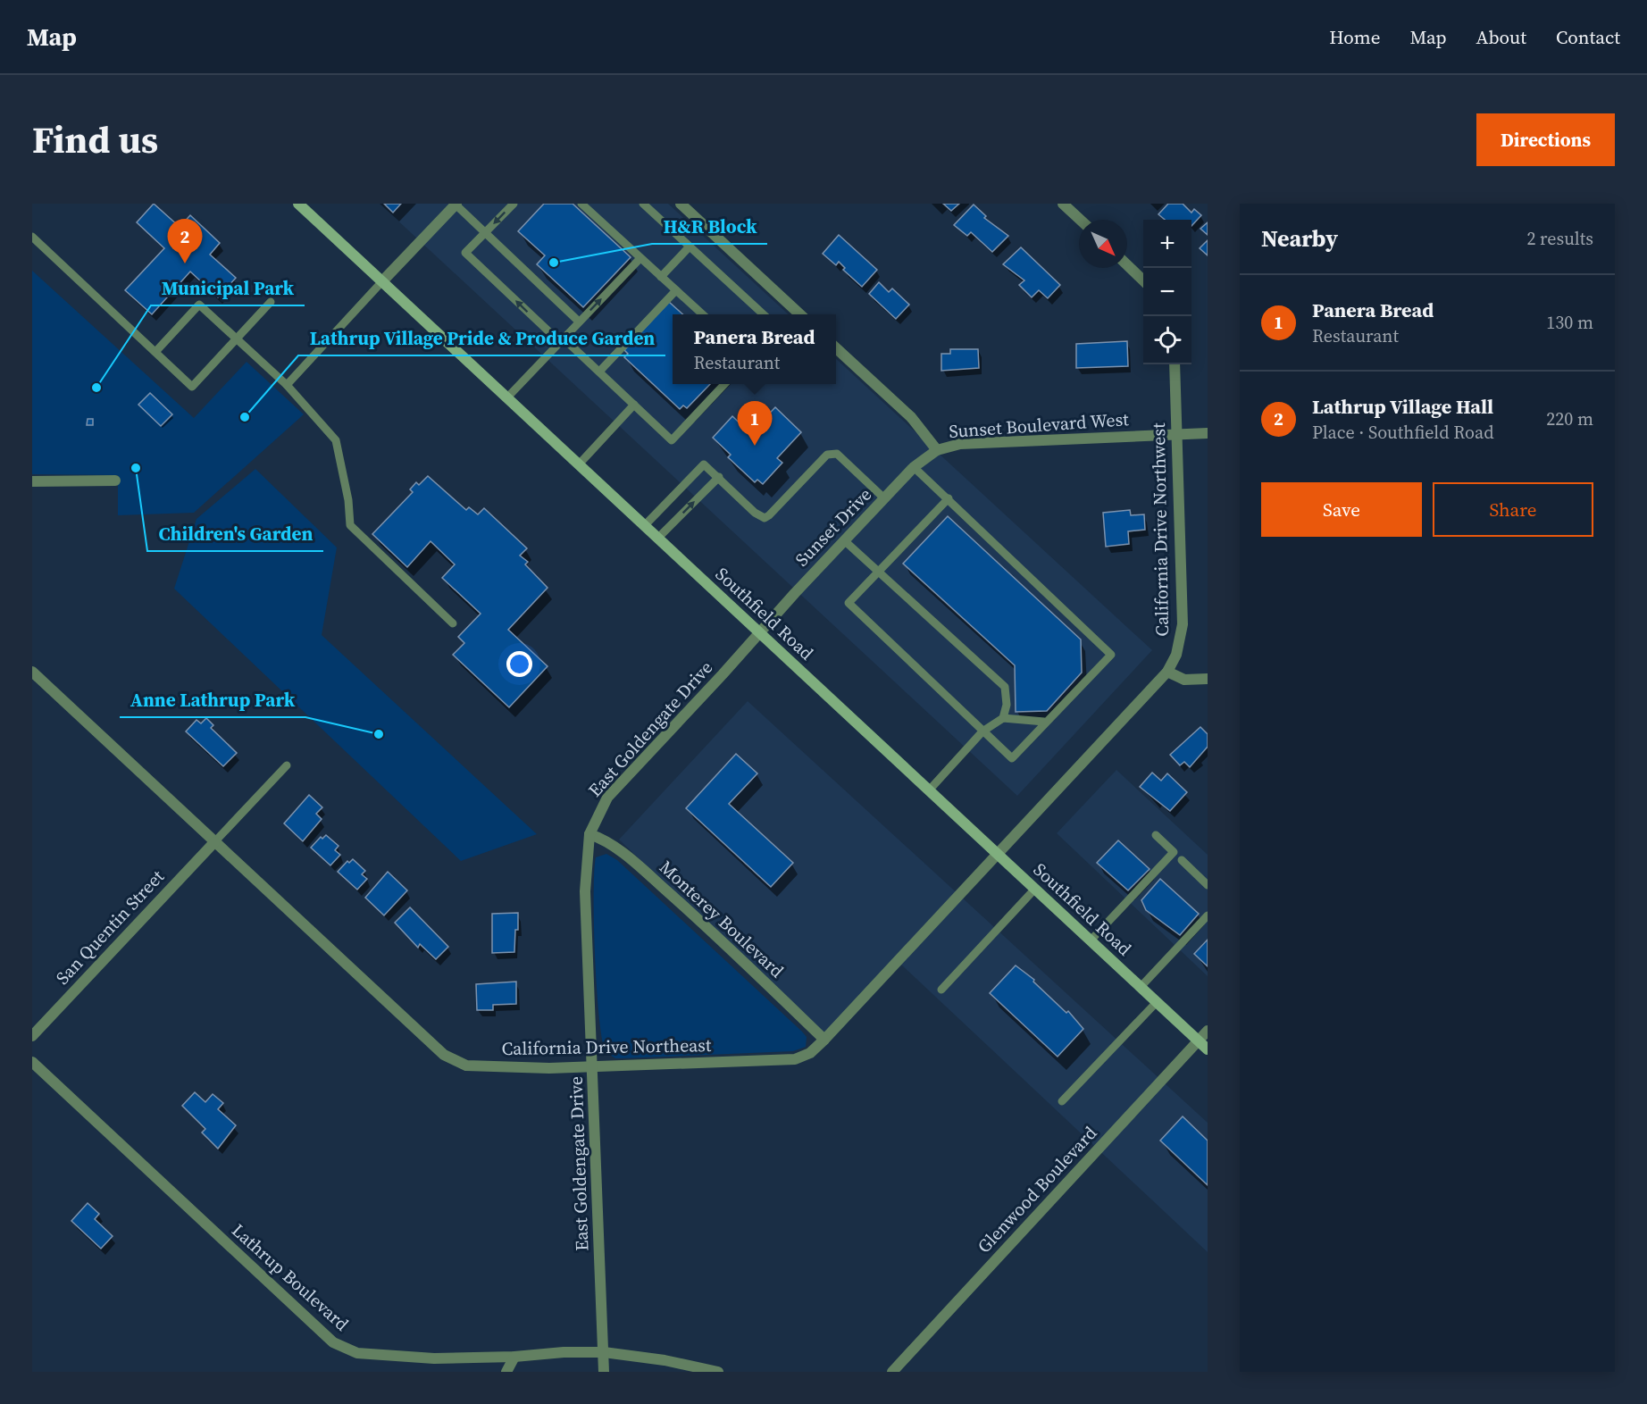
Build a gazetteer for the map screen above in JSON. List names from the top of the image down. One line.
{"streets":{"main road":["Southfield Road"],"street":["Sunset Boulevard West","Sunset Drive","California Drive Northwest","East Goldengate Drive","Monterey Boulevard","San Quentin Street","California Drive Northeast","Glenwood Boulevard","Lathrup Boulevard"]},"crossings":[["Sunset Boulevard West","Sunset Drive"],["Sunset Boulevard West","California Drive Northwest"],["Sunset Drive","Southfield Road"],["Sunset Drive","East Goldengate Drive"],["California Drive Northwest","Southfield Road"],["California Drive Northwest","California Drive Northeast"],["Southfield Road","East Goldengate Drive"],["Southfield Road","California Drive Northeast"],["Southfield Road","Glenwood Boulevard"],["East Goldengate Drive","Monterey Boulevard"],["East Goldengate Drive","California Drive Northeast"],["East Goldengate Drive","Lathrup Boulevard"],["Monterey Boulevard","California Drive Northeast"],["San Quentin Street","California Drive Northeast"]],"places":["H&R Block","Municipal Park","Lathrup Village Pride & Produce Garden","Children's Garden","Anne Lathrup Park"],"north":"bottom right","page":{"header":"Map","nav":["Home","Map","About","Contact"],"title":"Find us","buttons":["Directions",["Save","Share"]],"heading":["Nearby","2 results"],"pins":["2","1"],"map_buttons":["+","−"],"list":[{"mark":"1","name":"Panera Bread","note":"Restaurant","value":"130 m"},{"mark":"2","name":"Lathrup Village Hall","note":"Place · Southfield Road","value":"220 m"}],"popup":["Panera Bread","Restaurant"]}}
